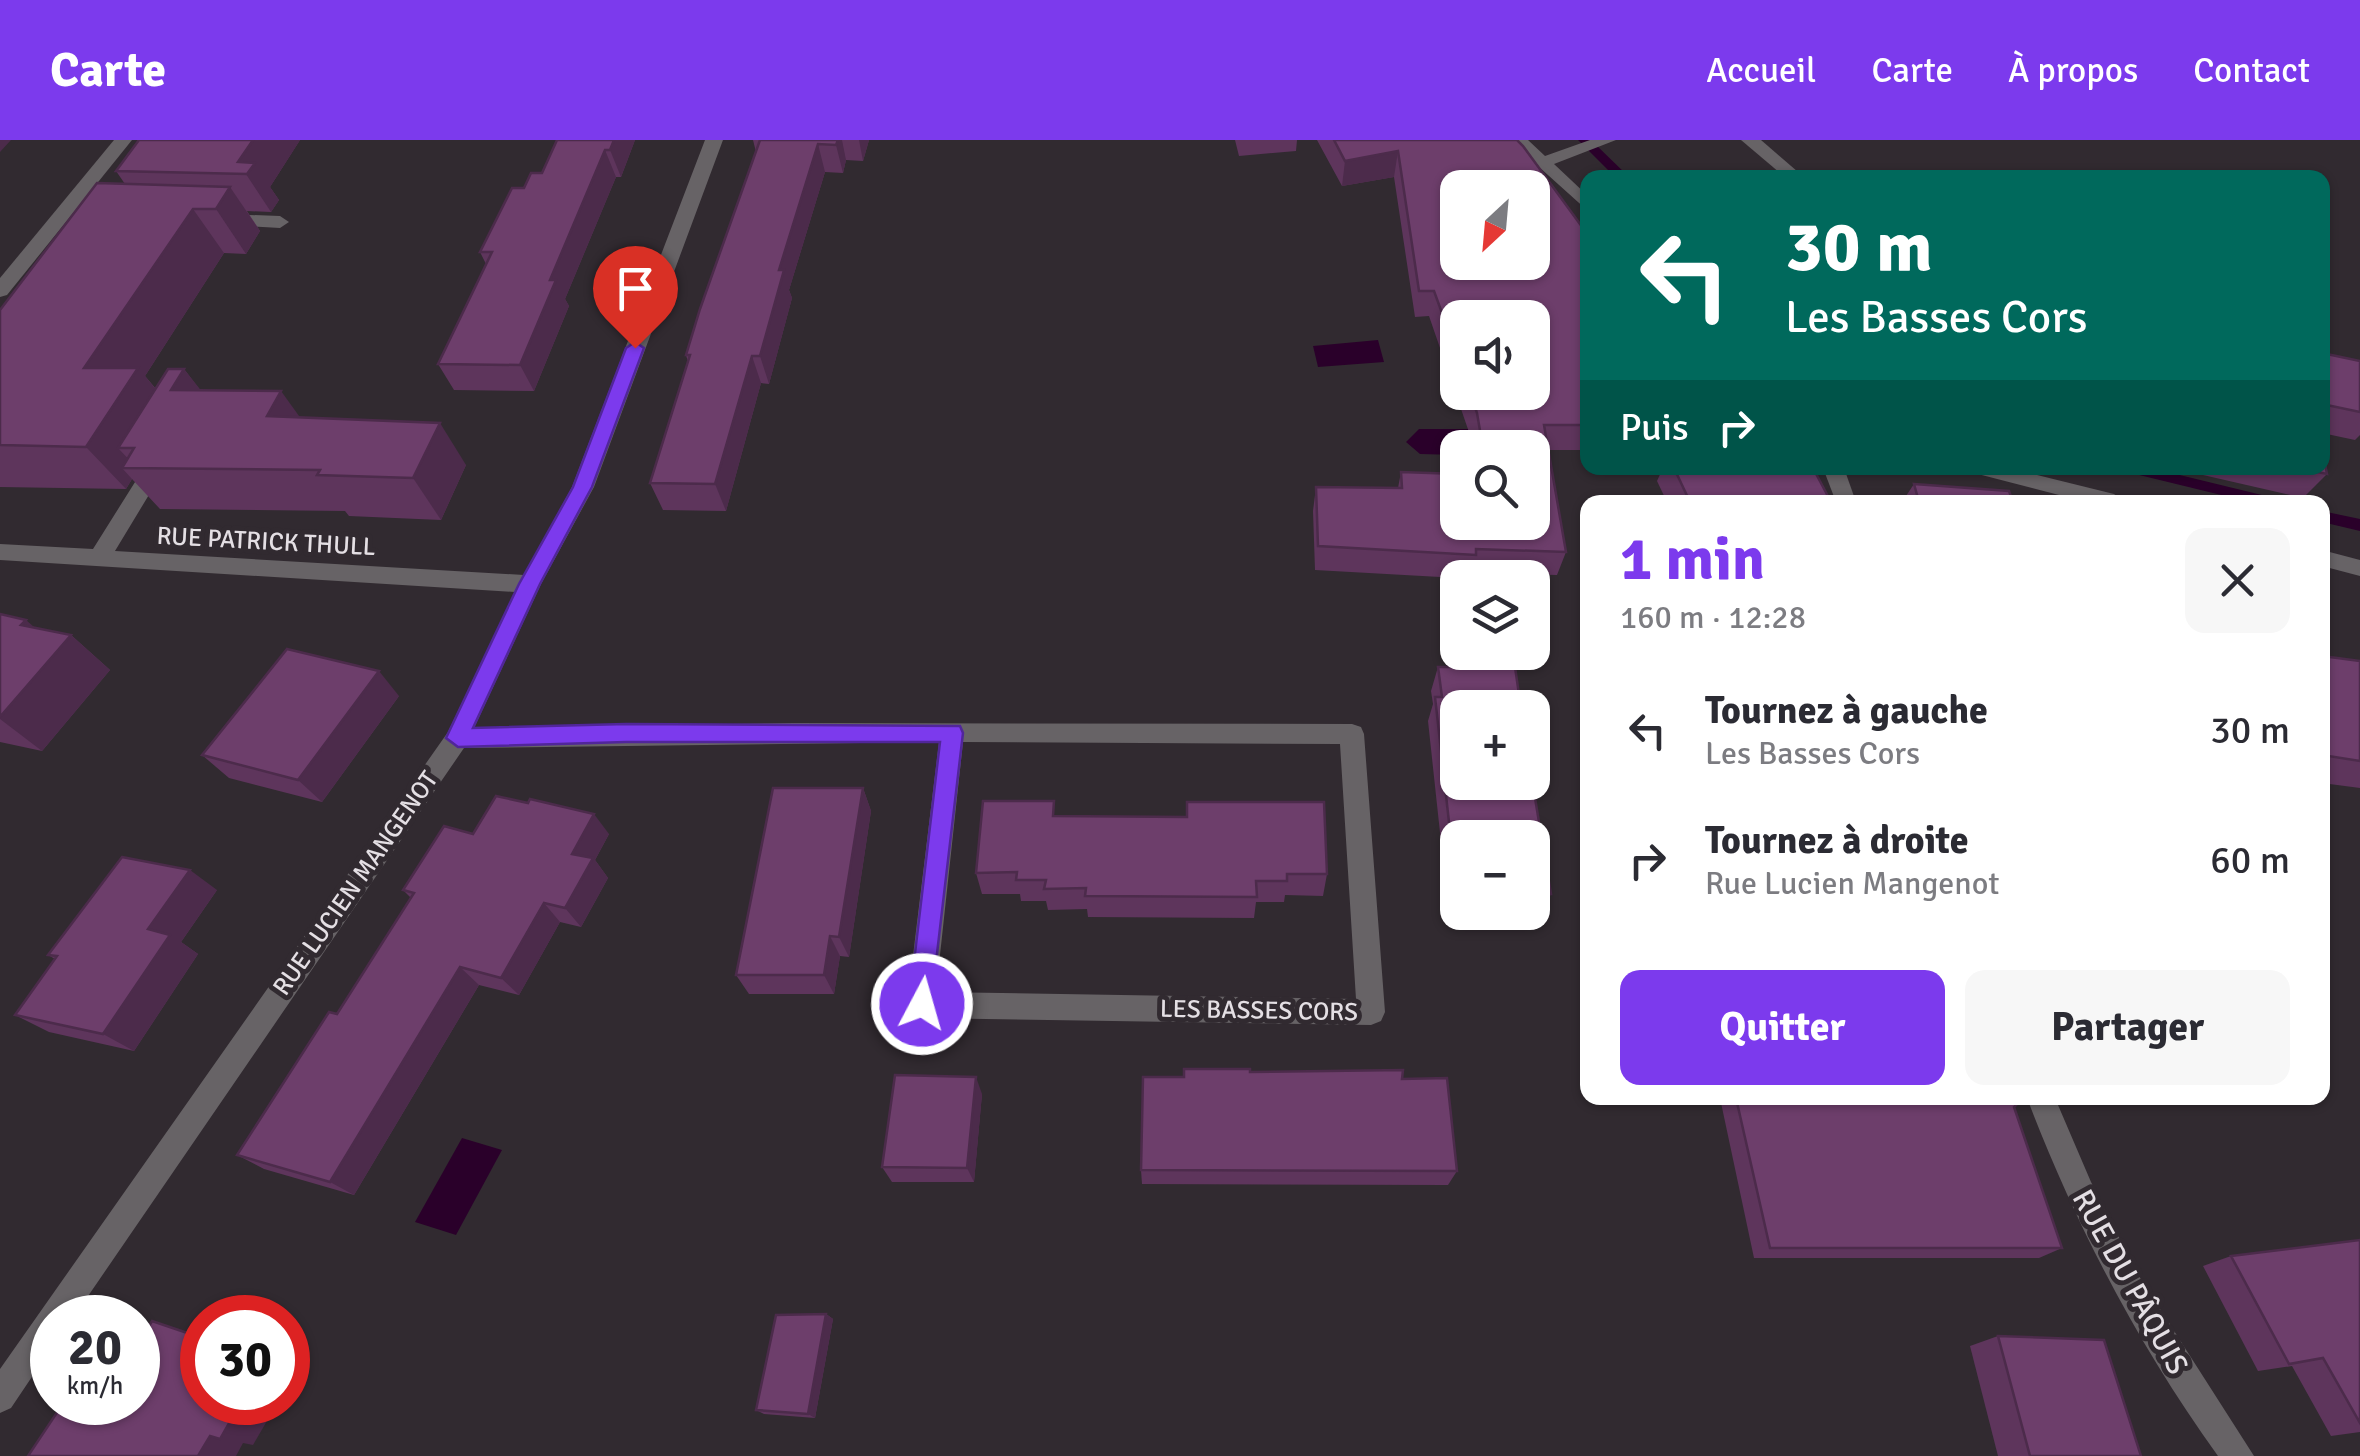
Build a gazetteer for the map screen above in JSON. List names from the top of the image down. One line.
{"streets":{"street":["RUE PATRICK THULL","RUE LUCIEN MANGENOT","LES BASSES CORS","RUE DU PÂQUIS"]},"crossings":[["RUE PATRICK THULL","RUE LUCIEN MANGENOT"],["RUE LUCIEN MANGENOT","LES BASSES CORS"]],"north":"bottom left","page":{"header":"Carte","nav":["Accueil","Carte","À propos","Contact"],"map_buttons":["+","−"],"turn":["30 m","Les Basses Cors"],"then":"Puis","heading":["1 min","160 m · 12:28"],"list":[{"name":"Tournez à gauche","note":"Les Basses Cors","value":"30 m"},{"name":"Tournez à droite","note":"Rue Lucien Mangenot","value":"60 m"}],"buttons":["Quitter","Partager"],"speed":"20 km/h","limit":"30"}}
